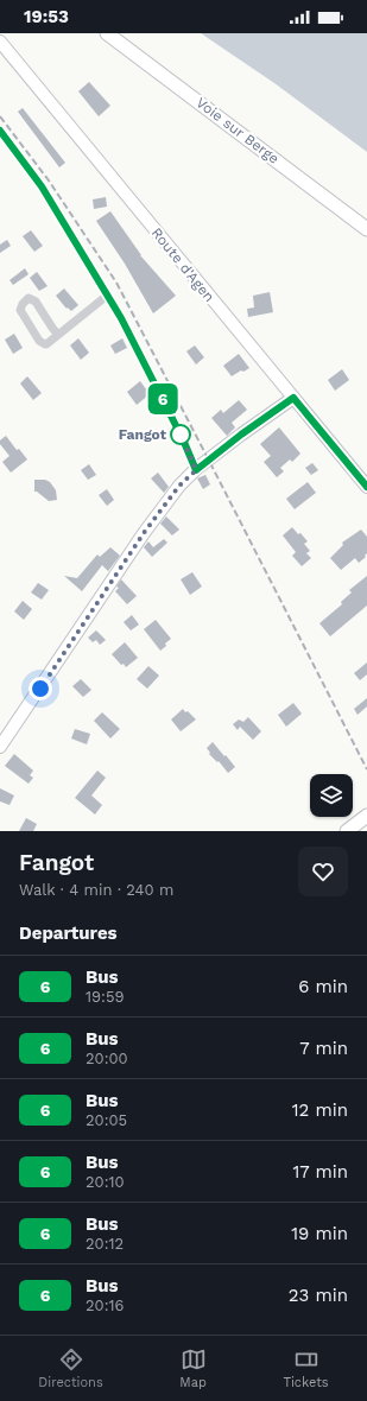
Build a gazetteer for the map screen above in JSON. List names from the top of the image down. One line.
{"streets":{"main road":["Voie sur Berge","Route d'Agen"]},"places":["Fangot"],"lines":["bus line 6"],"page":{"status":"19:53","on_map":"6","heading":[["Fangot","Walk · 4 min · 240 m"],"Departures"],"list":[{"mark":"6","name":"Bus","note":"19:59","value":"6 min"},{"mark":"6","name":"Bus","note":"20:00","value":"7 min"},{"mark":"6","name":"Bus","note":"20:05","value":"12 min"},{"mark":"6","name":"Bus","note":"20:10","value":"17 min"},{"mark":"6","name":"Bus","note":"20:12","value":"19 min"},{"mark":"6","name":"Bus","note":"20:16","value":"23 min"}],"tabs":["Directions","Map","Tickets"]}}
